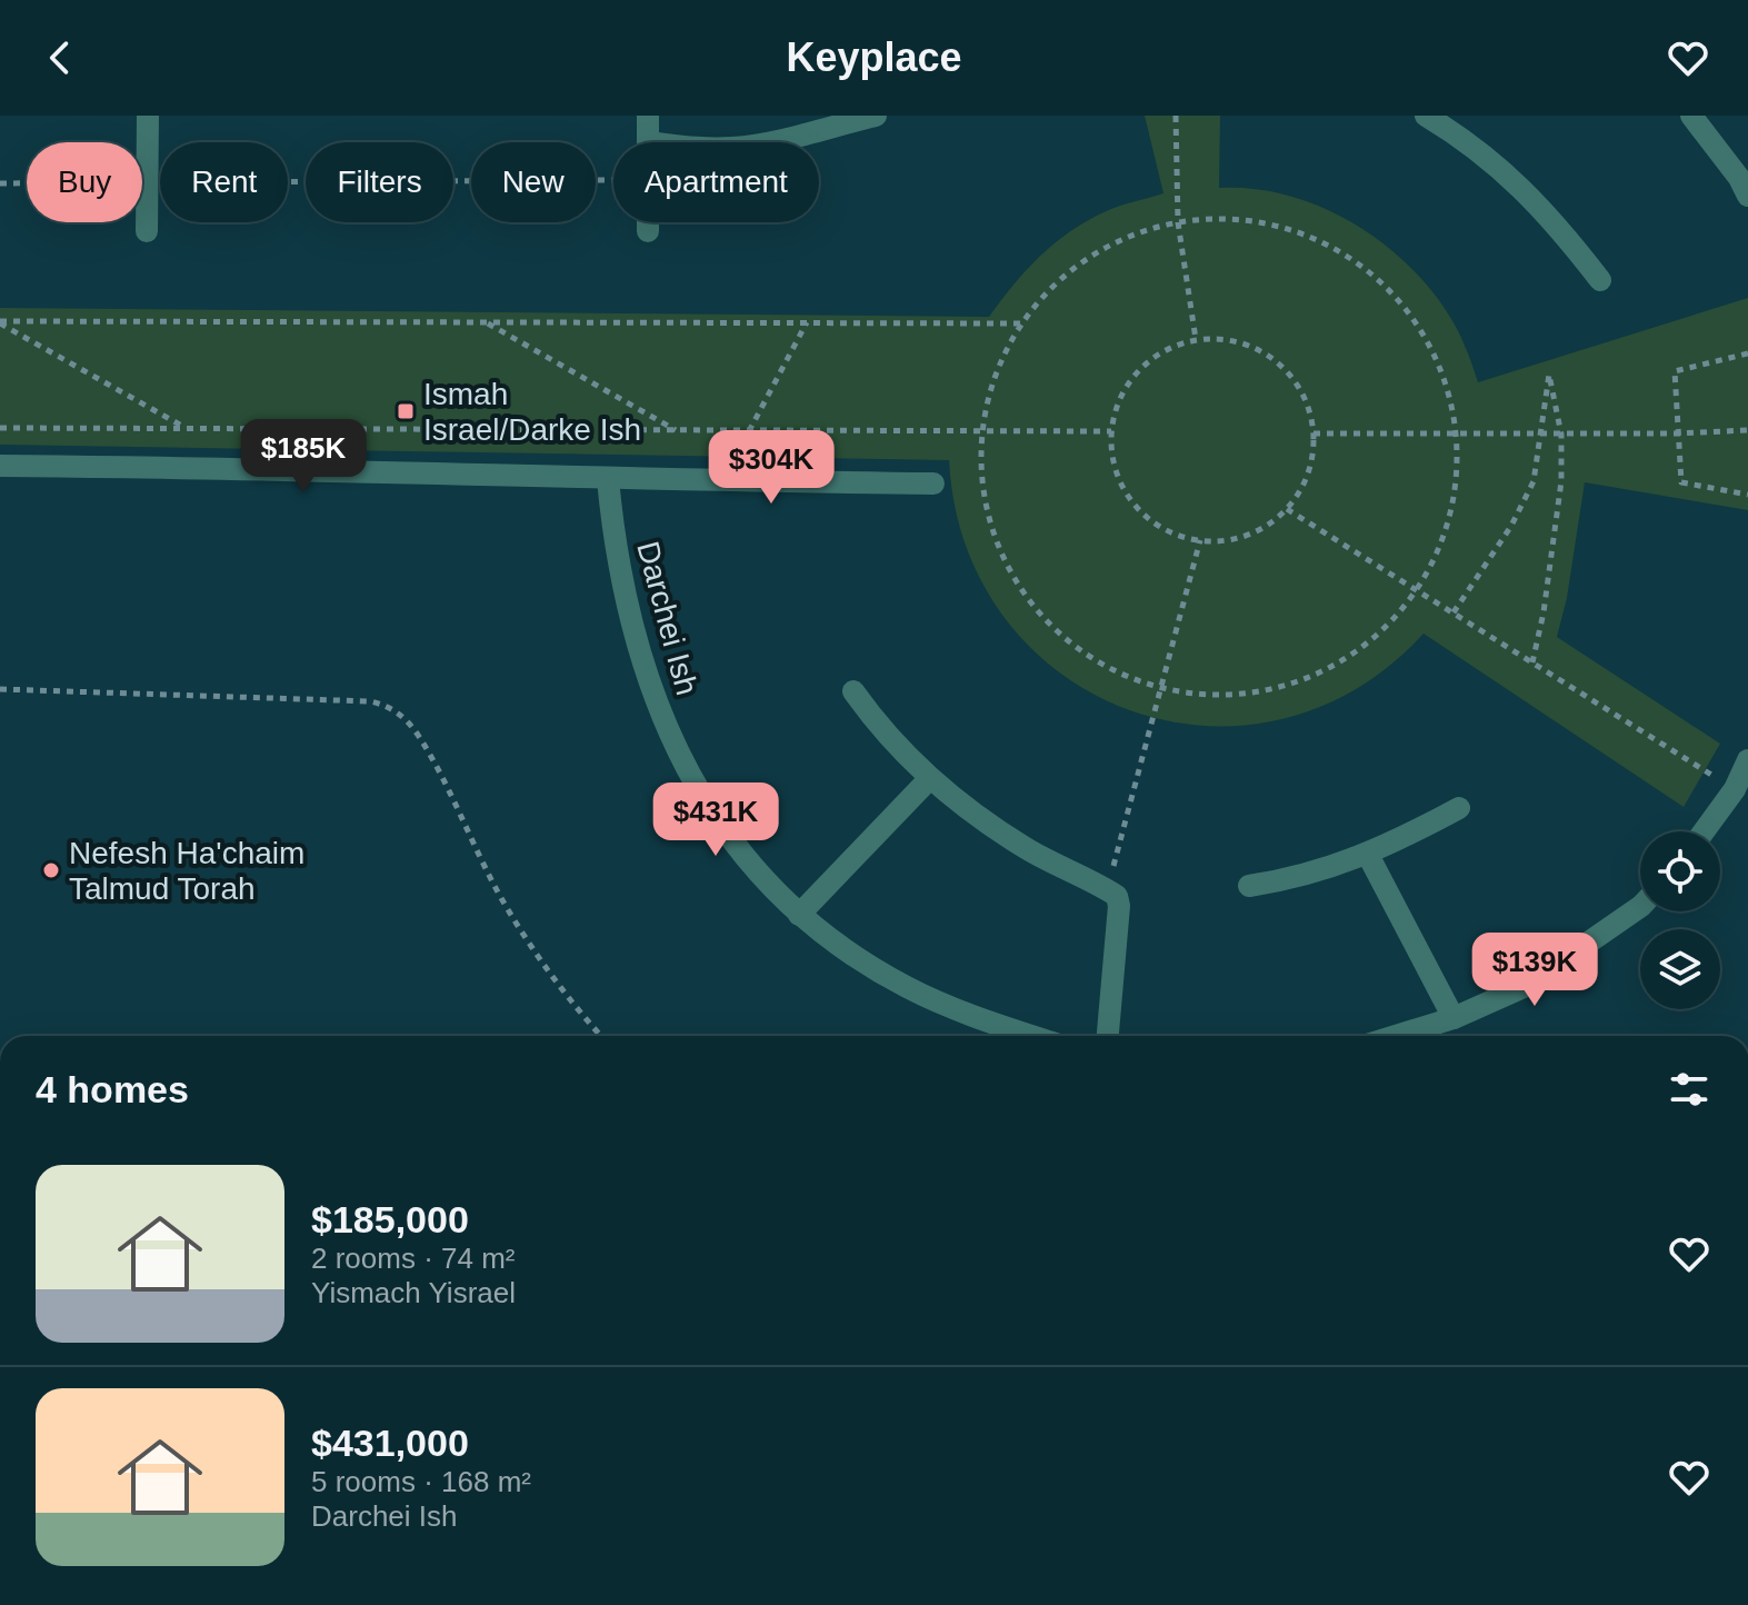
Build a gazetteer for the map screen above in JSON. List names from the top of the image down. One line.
{"streets":{"street":["Darchei Ish"]},"places":{"transit":["Ismah Israel/Darke Ish"],"other":["Nefesh Ha'chaim Talmud Torah"]},"page":{"header":"Keyplace","chip":["Buy","Rent","Filters","New","Apartment"],"price":["$185K","$304K","$431K","$139K"],"heading":"4 homes","list":[{"name":"$185,000","note":"2 rooms · 74 m² · Yismach Yisrael"},{"name":"$431,000","note":"5 rooms · 168 m² · Darchei Ish"}]}}
